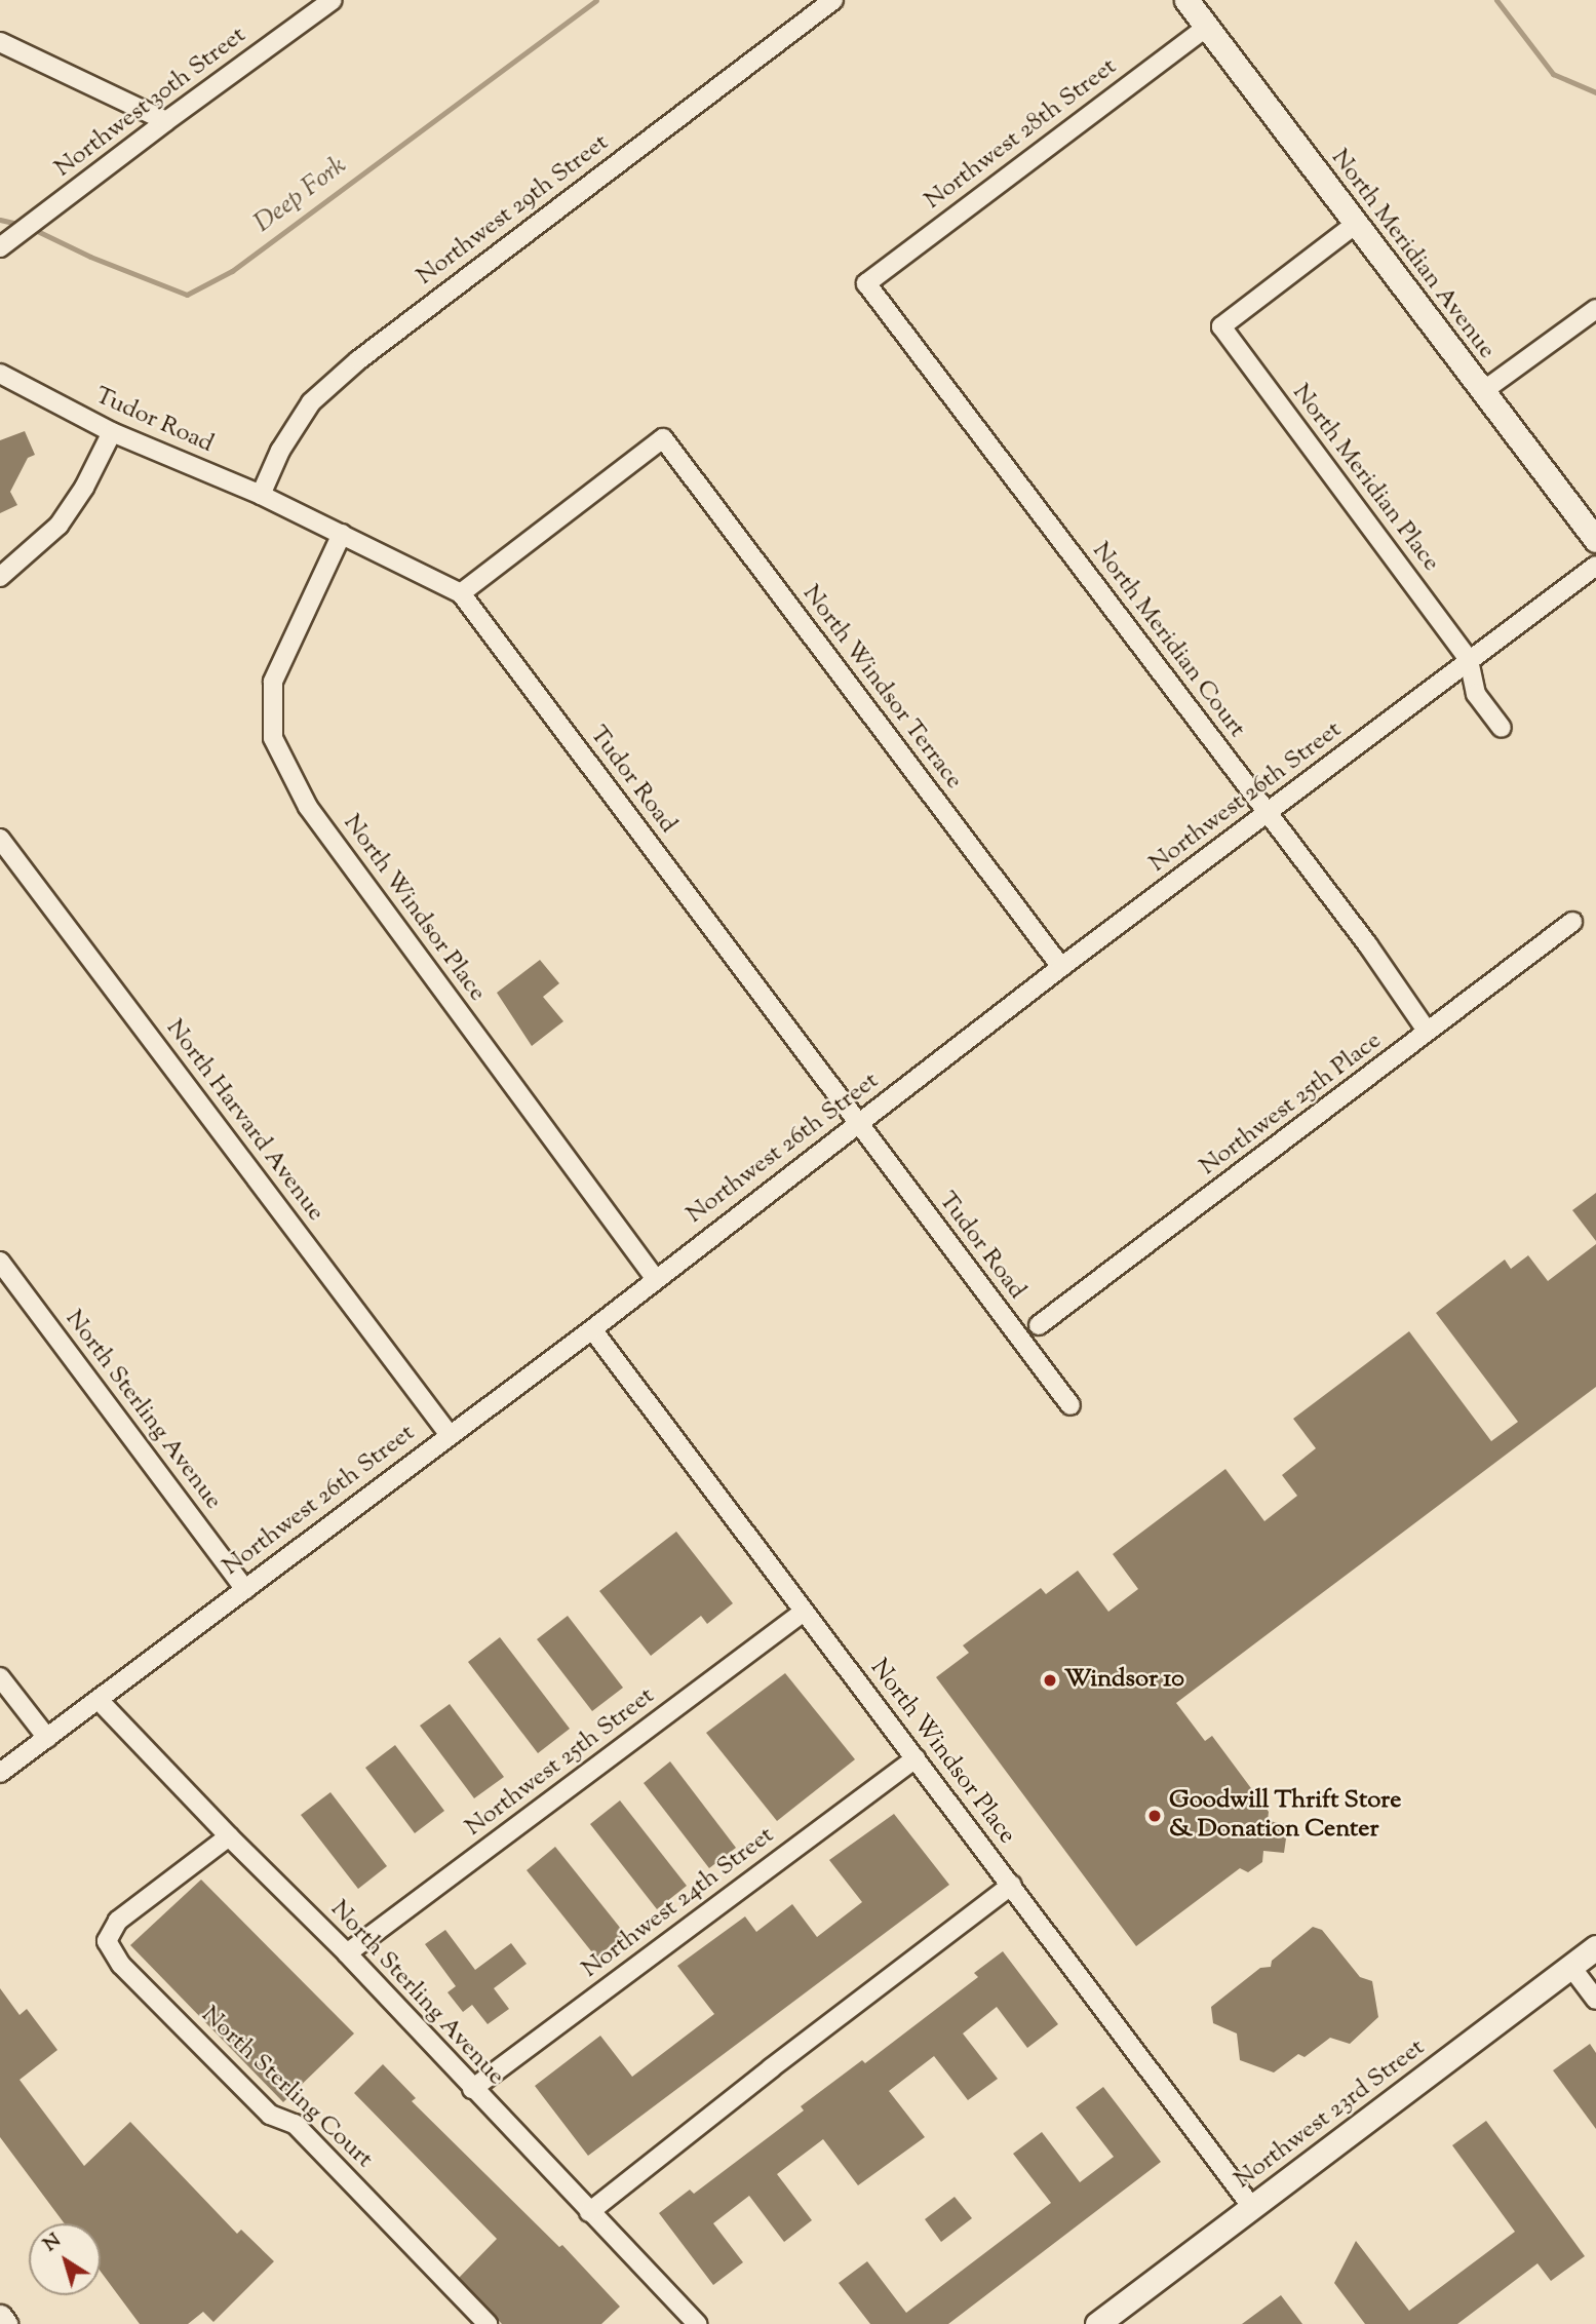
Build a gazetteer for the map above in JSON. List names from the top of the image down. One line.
{"streets":{"main road":["North Meridian Avenue","Northwest 23rd Street"],"street":["Northwest 30th Street","Northwest 28th Street","Northwest 29th Street","Tudor Road","North Meridian Place","North Meridian Court","North Windsor Terrace","Northwest 26th Street","North Windsor Place","Northwest 25th Place","North Harvard Avenue","North Sterling Avenue","Northwest 25th Street","Northwest 24th Street","North Sterling Court"]},"crossings":[["Northwest 28th Street","North Meridian Avenue"],["Northwest 28th Street","North Meridian Court"],["Northwest 29th Street","Tudor Road"],["North Meridian Avenue","North Meridian Place"],["Tudor Road","North Windsor Terrace"],["Tudor Road","Northwest 26th Street"],["Tudor Road","North Windsor Place"],["North Meridian Place","Northwest 26th Street"],["North Meridian Court","Northwest 26th Street"],["North Meridian Court","Northwest 25th Place"],["North Windsor Terrace","Northwest 26th Street"],["Northwest 26th Street","North Windsor Place"],["Northwest 26th Street","North Harvard Avenue"],["Northwest 26th Street","North Sterling Avenue"],["North Windsor Place","Northwest 25th Street"],["North Windsor Place","Northwest 24th Street"],["North Windsor Place","Northwest 23rd Street"],["North Sterling Avenue","Northwest 25th Street"],["North Sterling Avenue","Northwest 24th Street"],["North Sterling Avenue","North Sterling Court"]],"water":["Deep Fork"],"places":["Windsor 10","Goodwill Thrift Store & Donation Center"],"north":"top left"}
